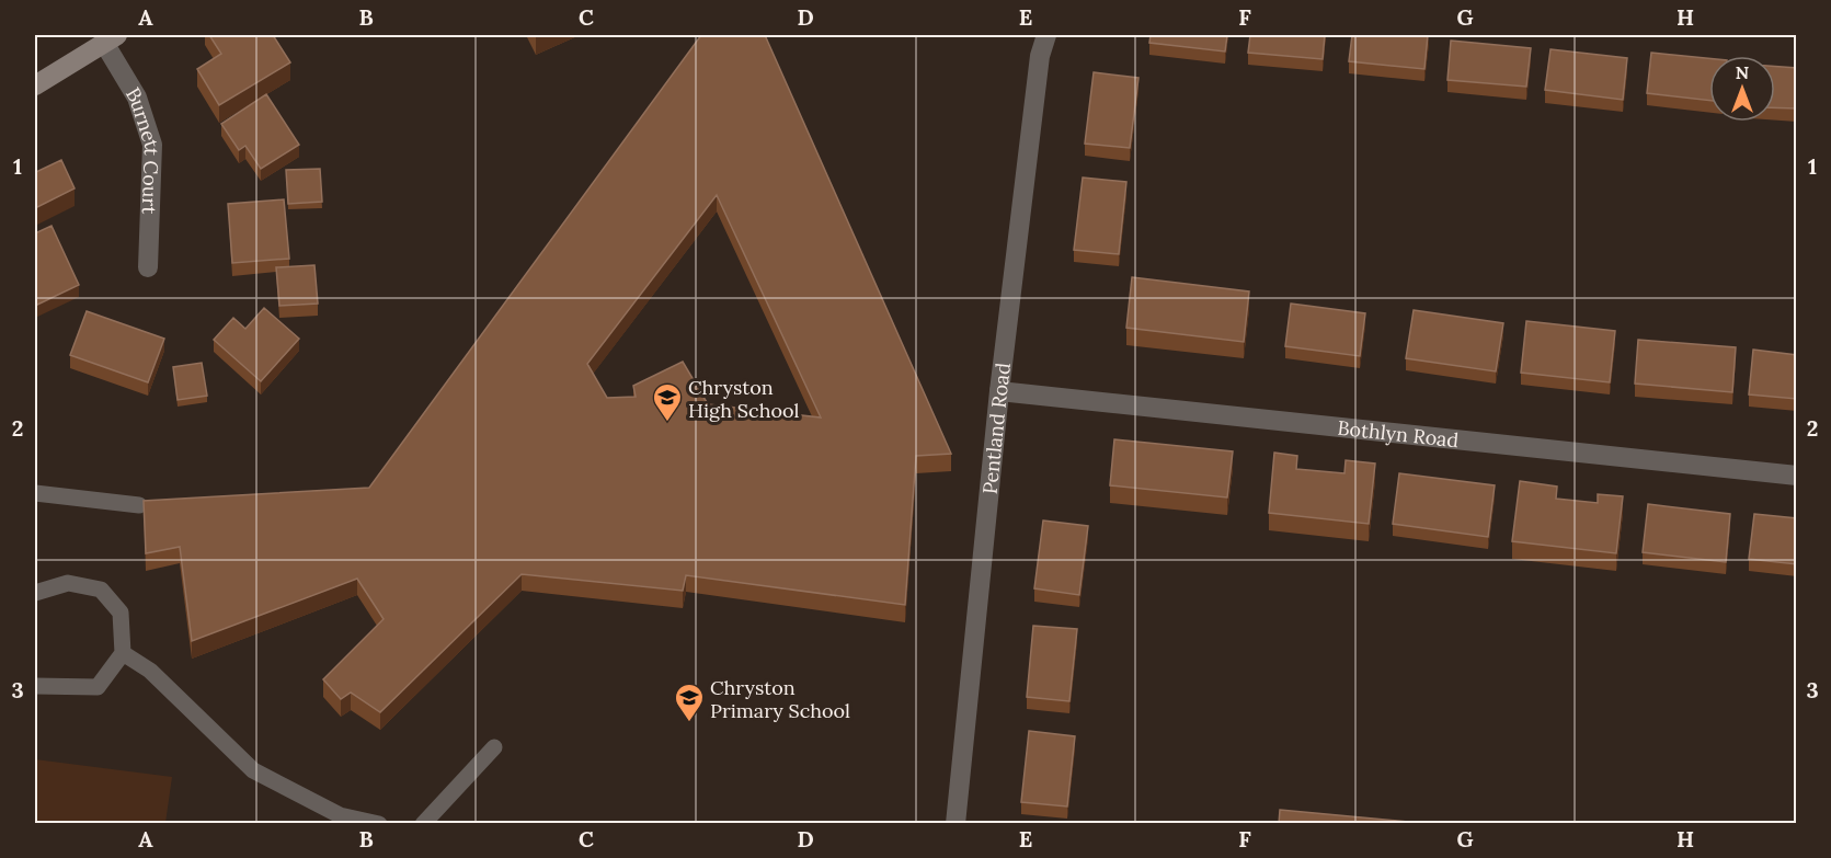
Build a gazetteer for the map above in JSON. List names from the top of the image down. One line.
{"streets":{"street":["Burnett Court","Pentland Road","Bothlyn Road"]},"crossings":[["Pentland Road","Bothlyn Road"]],"places":{"school or university":["Chryston High School","Chryston Primary School"]},"north":"top","grid":{"columns":["A","B","C","D","E","F","G","H"],"rows":["1","2","3"]}}
